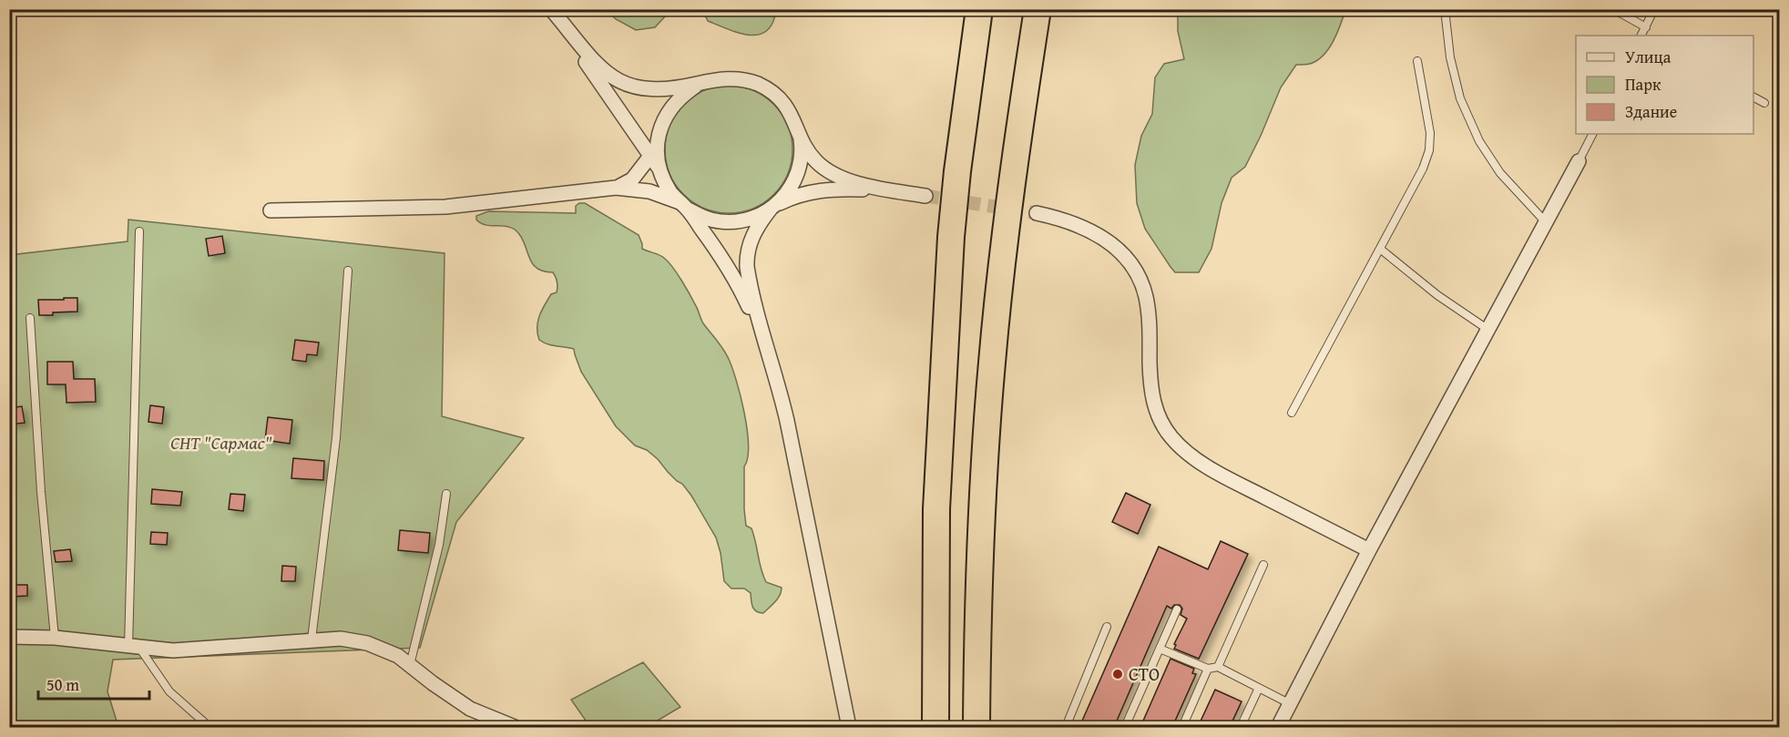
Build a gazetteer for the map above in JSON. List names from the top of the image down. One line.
{"parks":["СНТ \"Сармас\""],"places":["СТО"],"legend":["Улица","Парк","Здание"],"scale_bar":"50 m"}
